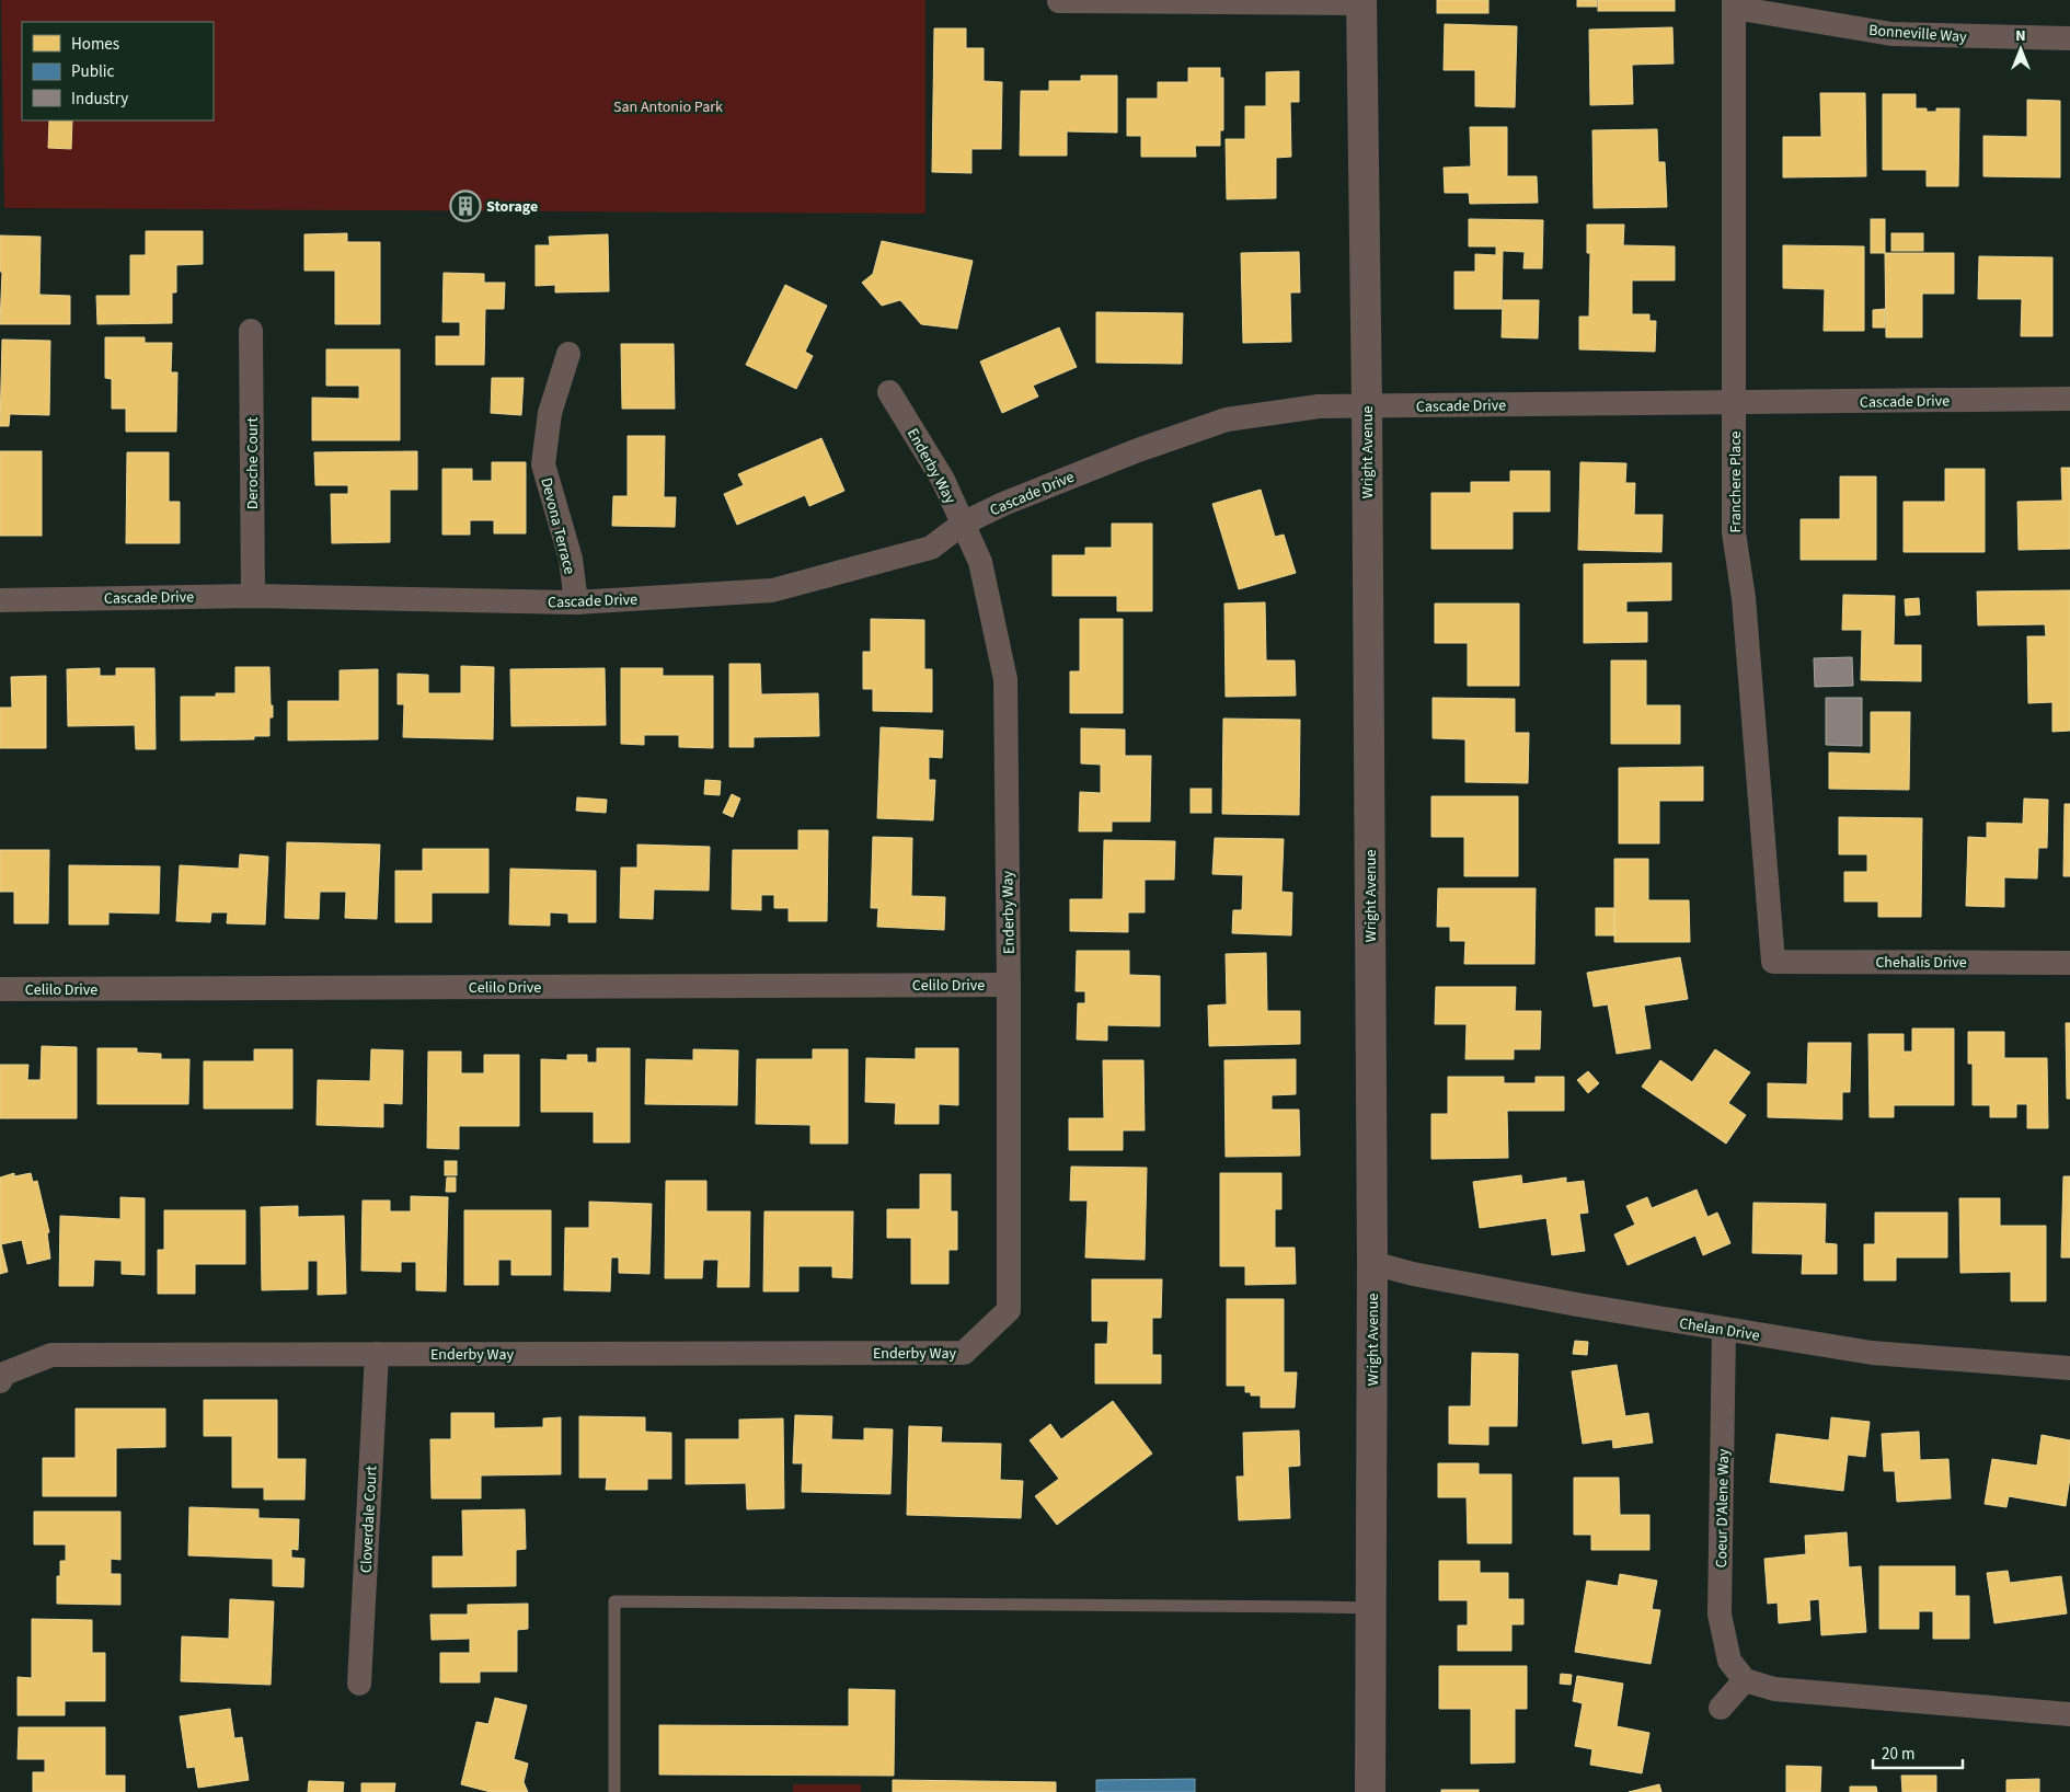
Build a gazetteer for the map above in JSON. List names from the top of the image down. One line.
{"streets":{"street":["Bonneville Way","Cascade Drive","Wright Avenue","Deroche Court","Enderby Way","Franchere Place","Devona Terrace","Chehalis Drive","Celilo Drive","Chelan Drive","Coeur D'Alene Way","Cloverdale Court"]},"crossings":[["Bonneville Way","Franchere Place"],["Cascade Drive","Wright Avenue"],["Cascade Drive","Deroche Court"],["Cascade Drive","Enderby Way"],["Cascade Drive","Franchere Place"],["Cascade Drive","Devona Terrace"],["Wright Avenue","Chelan Drive"],["Enderby Way","Celilo Drive"],["Enderby Way","Cloverdale Court"],["Franchere Place","Chehalis Drive"],["Chelan Drive","Coeur D'Alene Way"]],"parks":["San Antonio Park"],"places":{"building":["Storage"]},"legend":["Homes","Public","Industry"],"scale_bar":"20 m","north":"top"}
